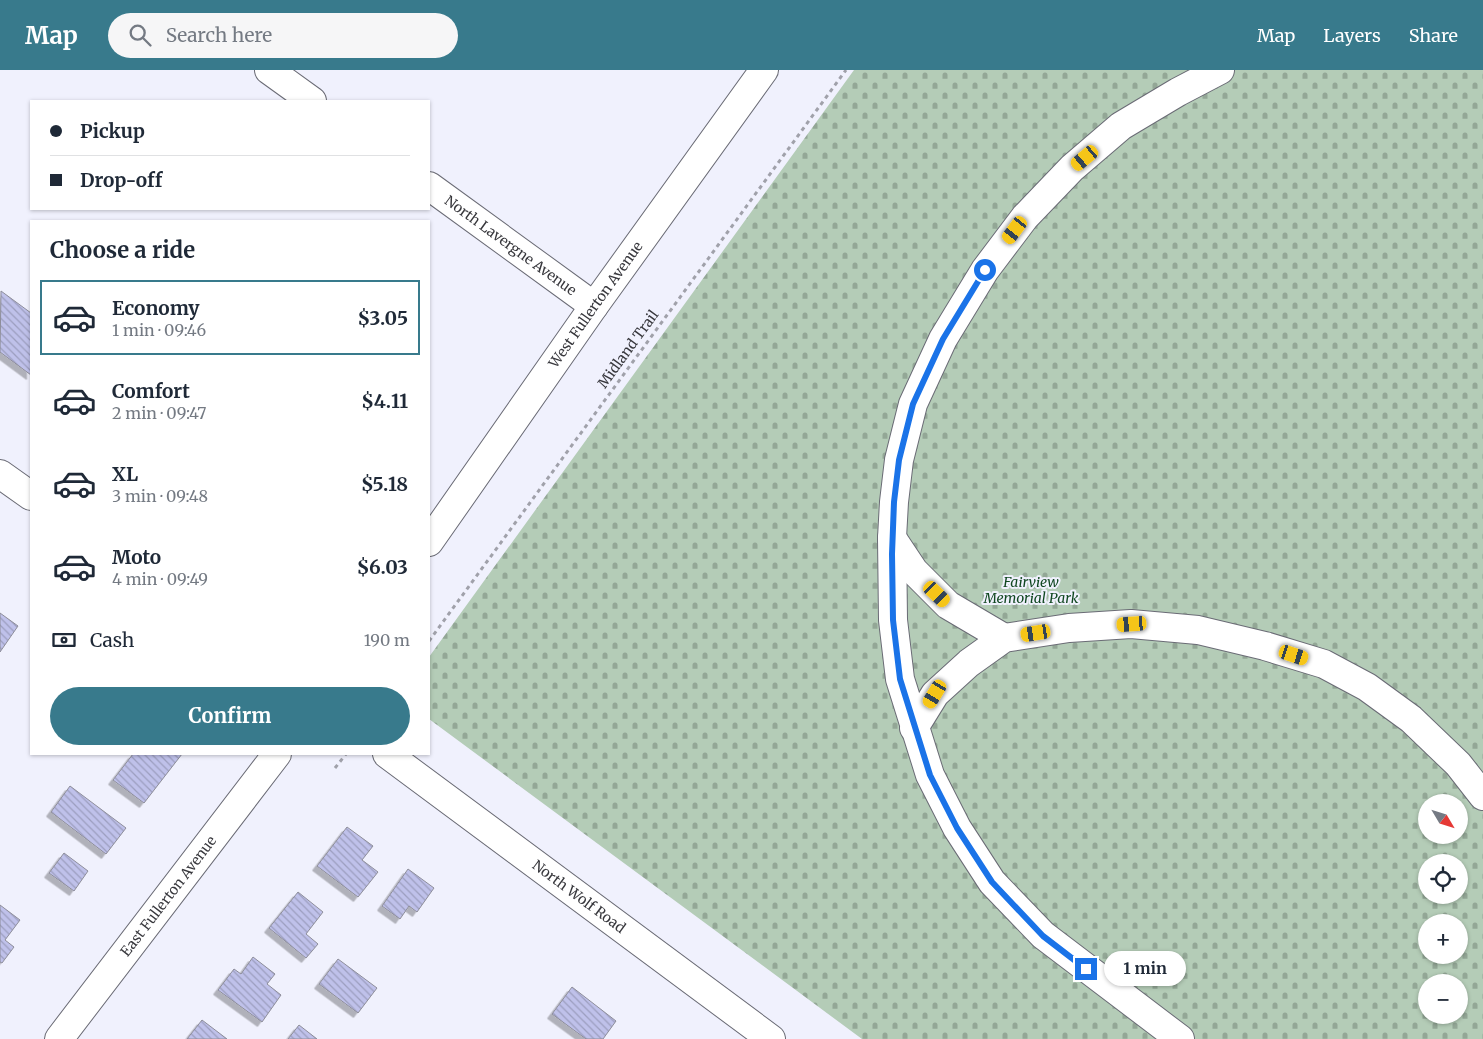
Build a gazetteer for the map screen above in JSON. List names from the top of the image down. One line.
{"streets":{"street":["North Lavergne Avenue","West Fullerton Avenue","East Fullerton Avenue","North Wolf Road"],"path":["Midland Trail"]},"crossings":[["North Lavergne Avenue","West Fullerton Avenue"]],"parks":["Fairview Memorial Park"],"north":"bottom right","page":{"header":"Map","search":"Search here","nav":["Map","Layers","Share"],"banner":["Pickup","Drop-off"],"heading":"Choose a ride","list":[{"name":"Economy","note":"1 min · 09:46","value":"$3.05"},{"name":"Comfort","note":"2 min · 09:47","value":"$4.11"},{"name":"XL","note":"3 min · 09:48","value":"$5.18"},{"name":"Moto","note":"4 min · 09:49","value":"$6.03"}],"pay":["Cash","190 m"],"buttons":"Confirm","map_buttons":["+","−"],"bubble":"1 min"}}
